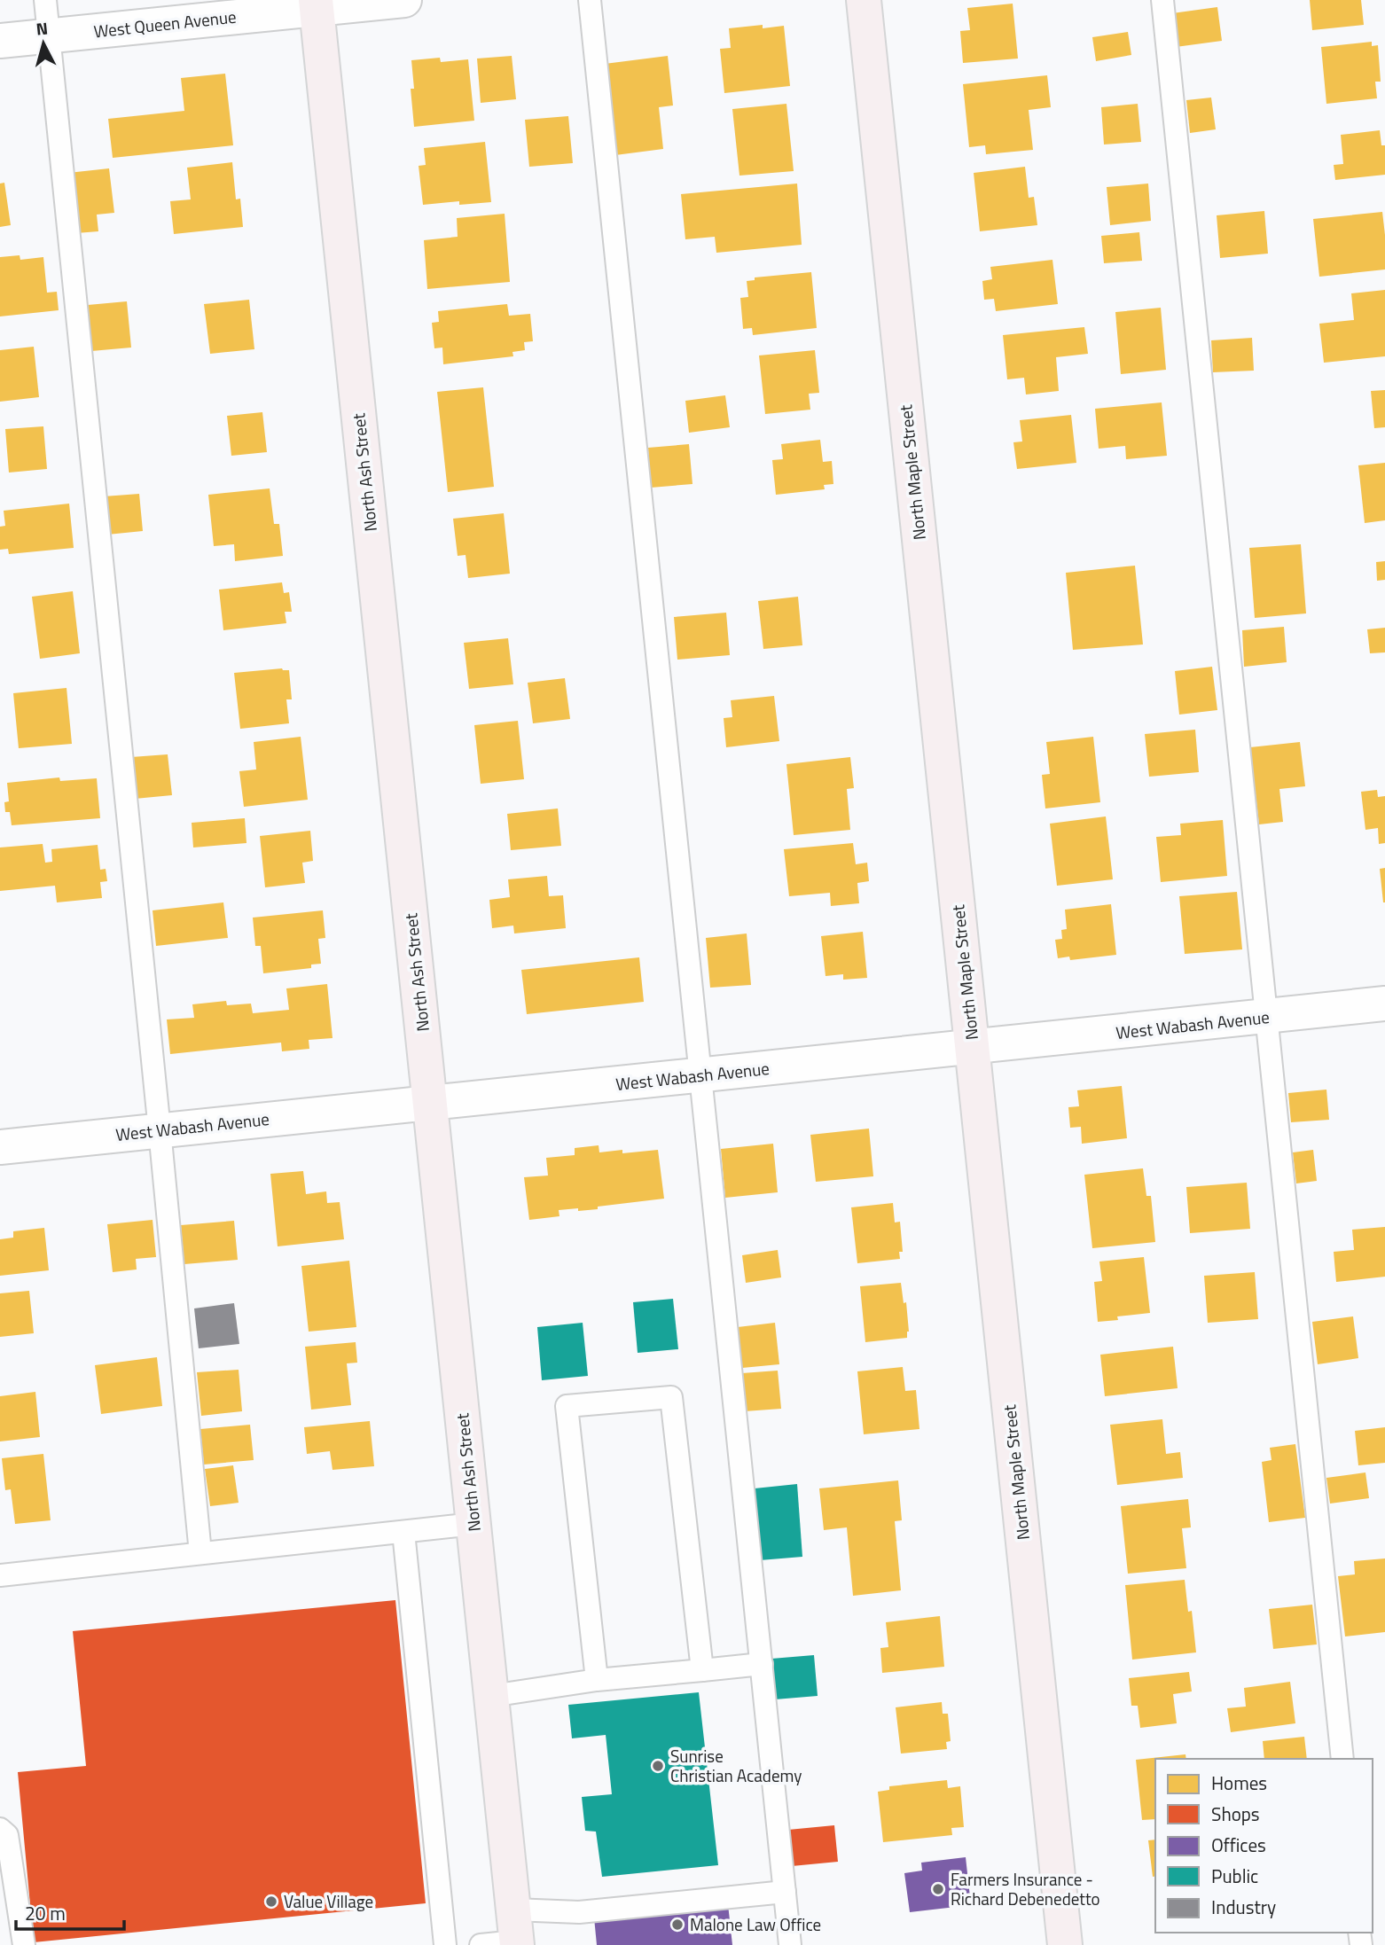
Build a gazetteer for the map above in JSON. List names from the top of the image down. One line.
{"streets":{"main road":["North Ash Street","North Maple Street"],"street":["West Queen Avenue","West Wabash Avenue"]},"crossings":[["West Queen Avenue","North Ash Street"],["North Ash Street","West Wabash Avenue"],["North Maple Street","West Wabash Avenue"]],"places":["Sunrise Christian Academy","Farmers Insurance - Richard Debenedetto","Value Village","Malone Law Office"],"legend":["Homes","Shops","Offices","Public","Industry"],"scale_bar":"20 m","north":"top"}
